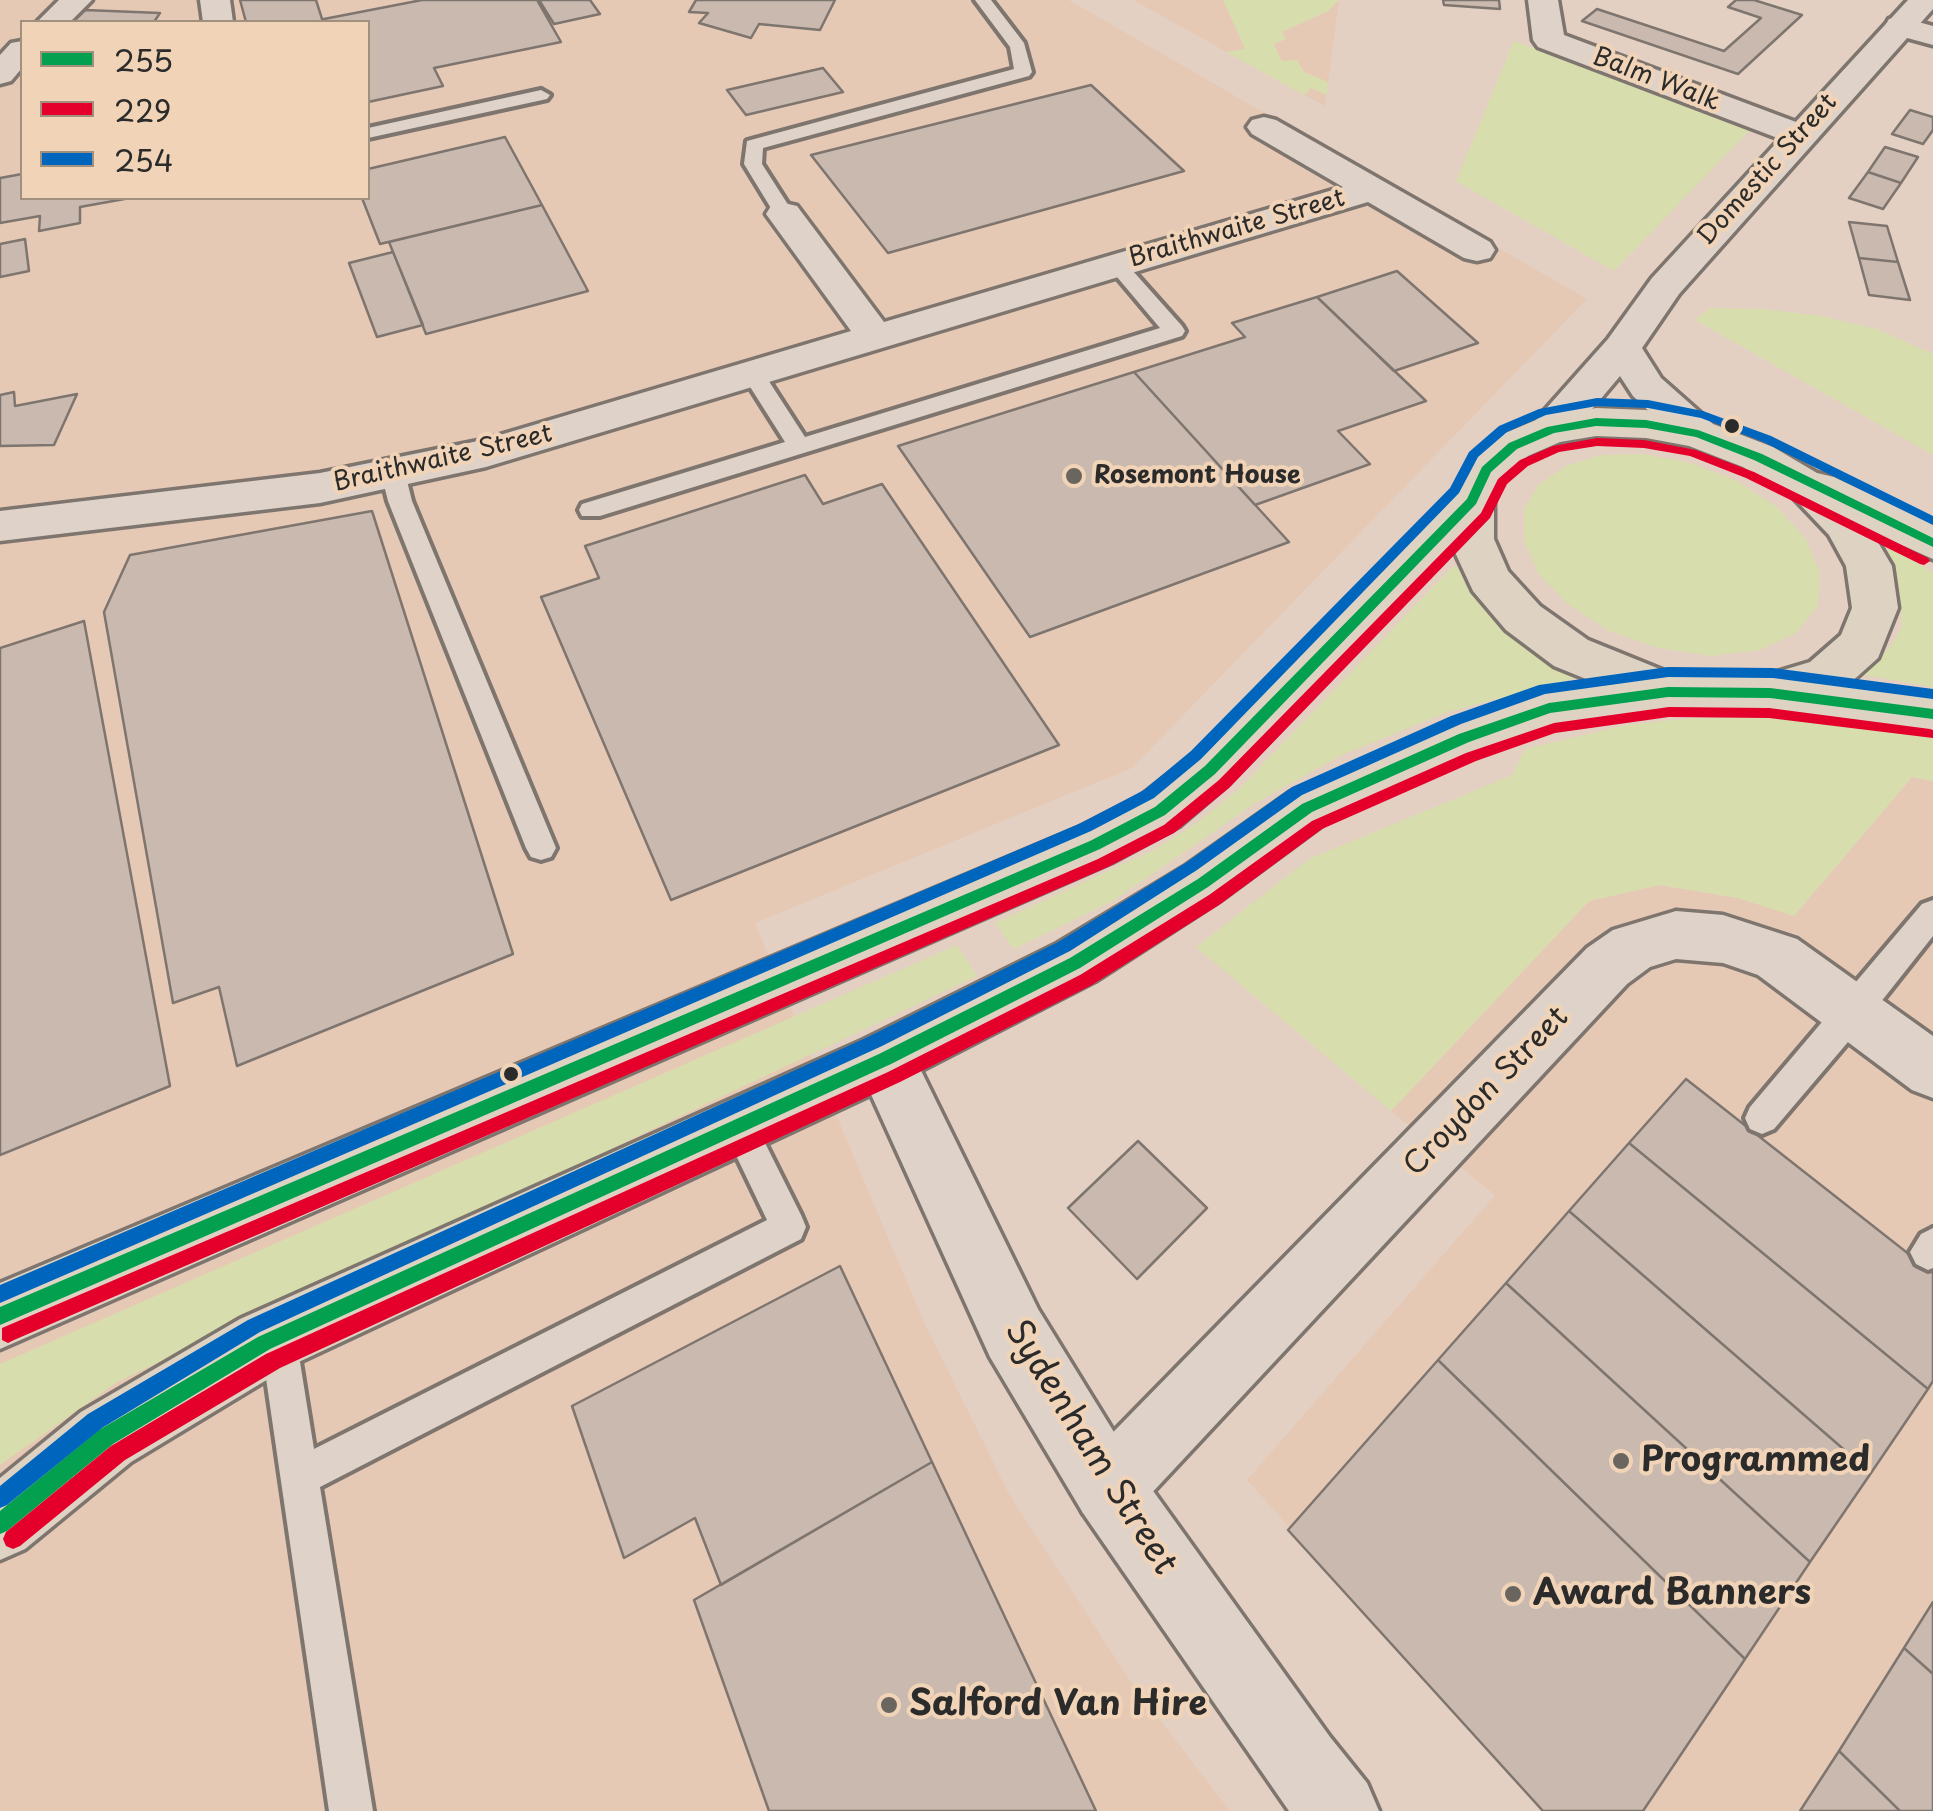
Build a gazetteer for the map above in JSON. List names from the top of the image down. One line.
{"streets":{"street":["Balm Walk","Domestic Street","Braithwaite Street","Croydon Street","Sydenham Street"]},"crossings":[["Balm Walk","Domestic Street"],["Croydon Street","Sydenham Street"]],"places":["Rosemont House","Programmed","Award Banners","Salford Van Hire"],"lines":["transit line 254","transit line 255","transit line 229"],"legend":["255","229","254"]}
